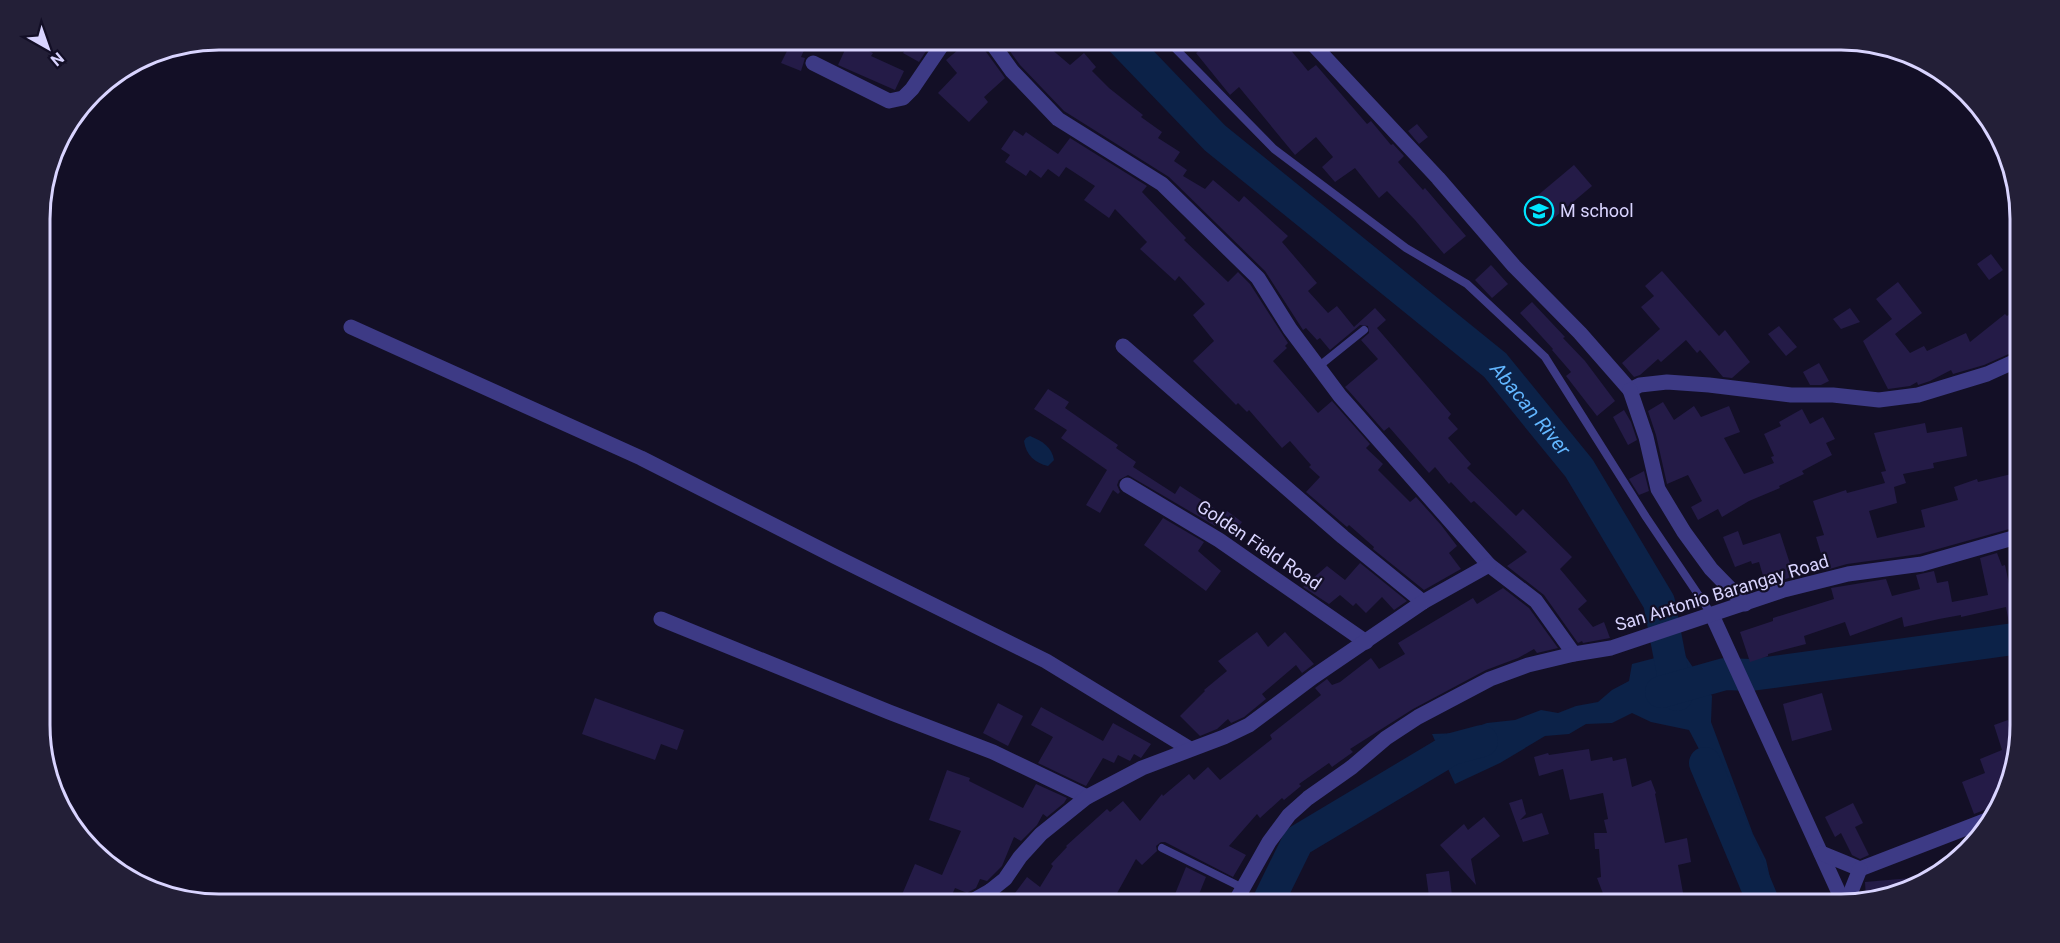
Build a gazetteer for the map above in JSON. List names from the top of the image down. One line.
{"streets":{"street":["Golden Field Road","San Antonio Barangay Road"]},"water":["Abacan River"],"places":{"school or university":["M school"]},"north":"bottom right"}
